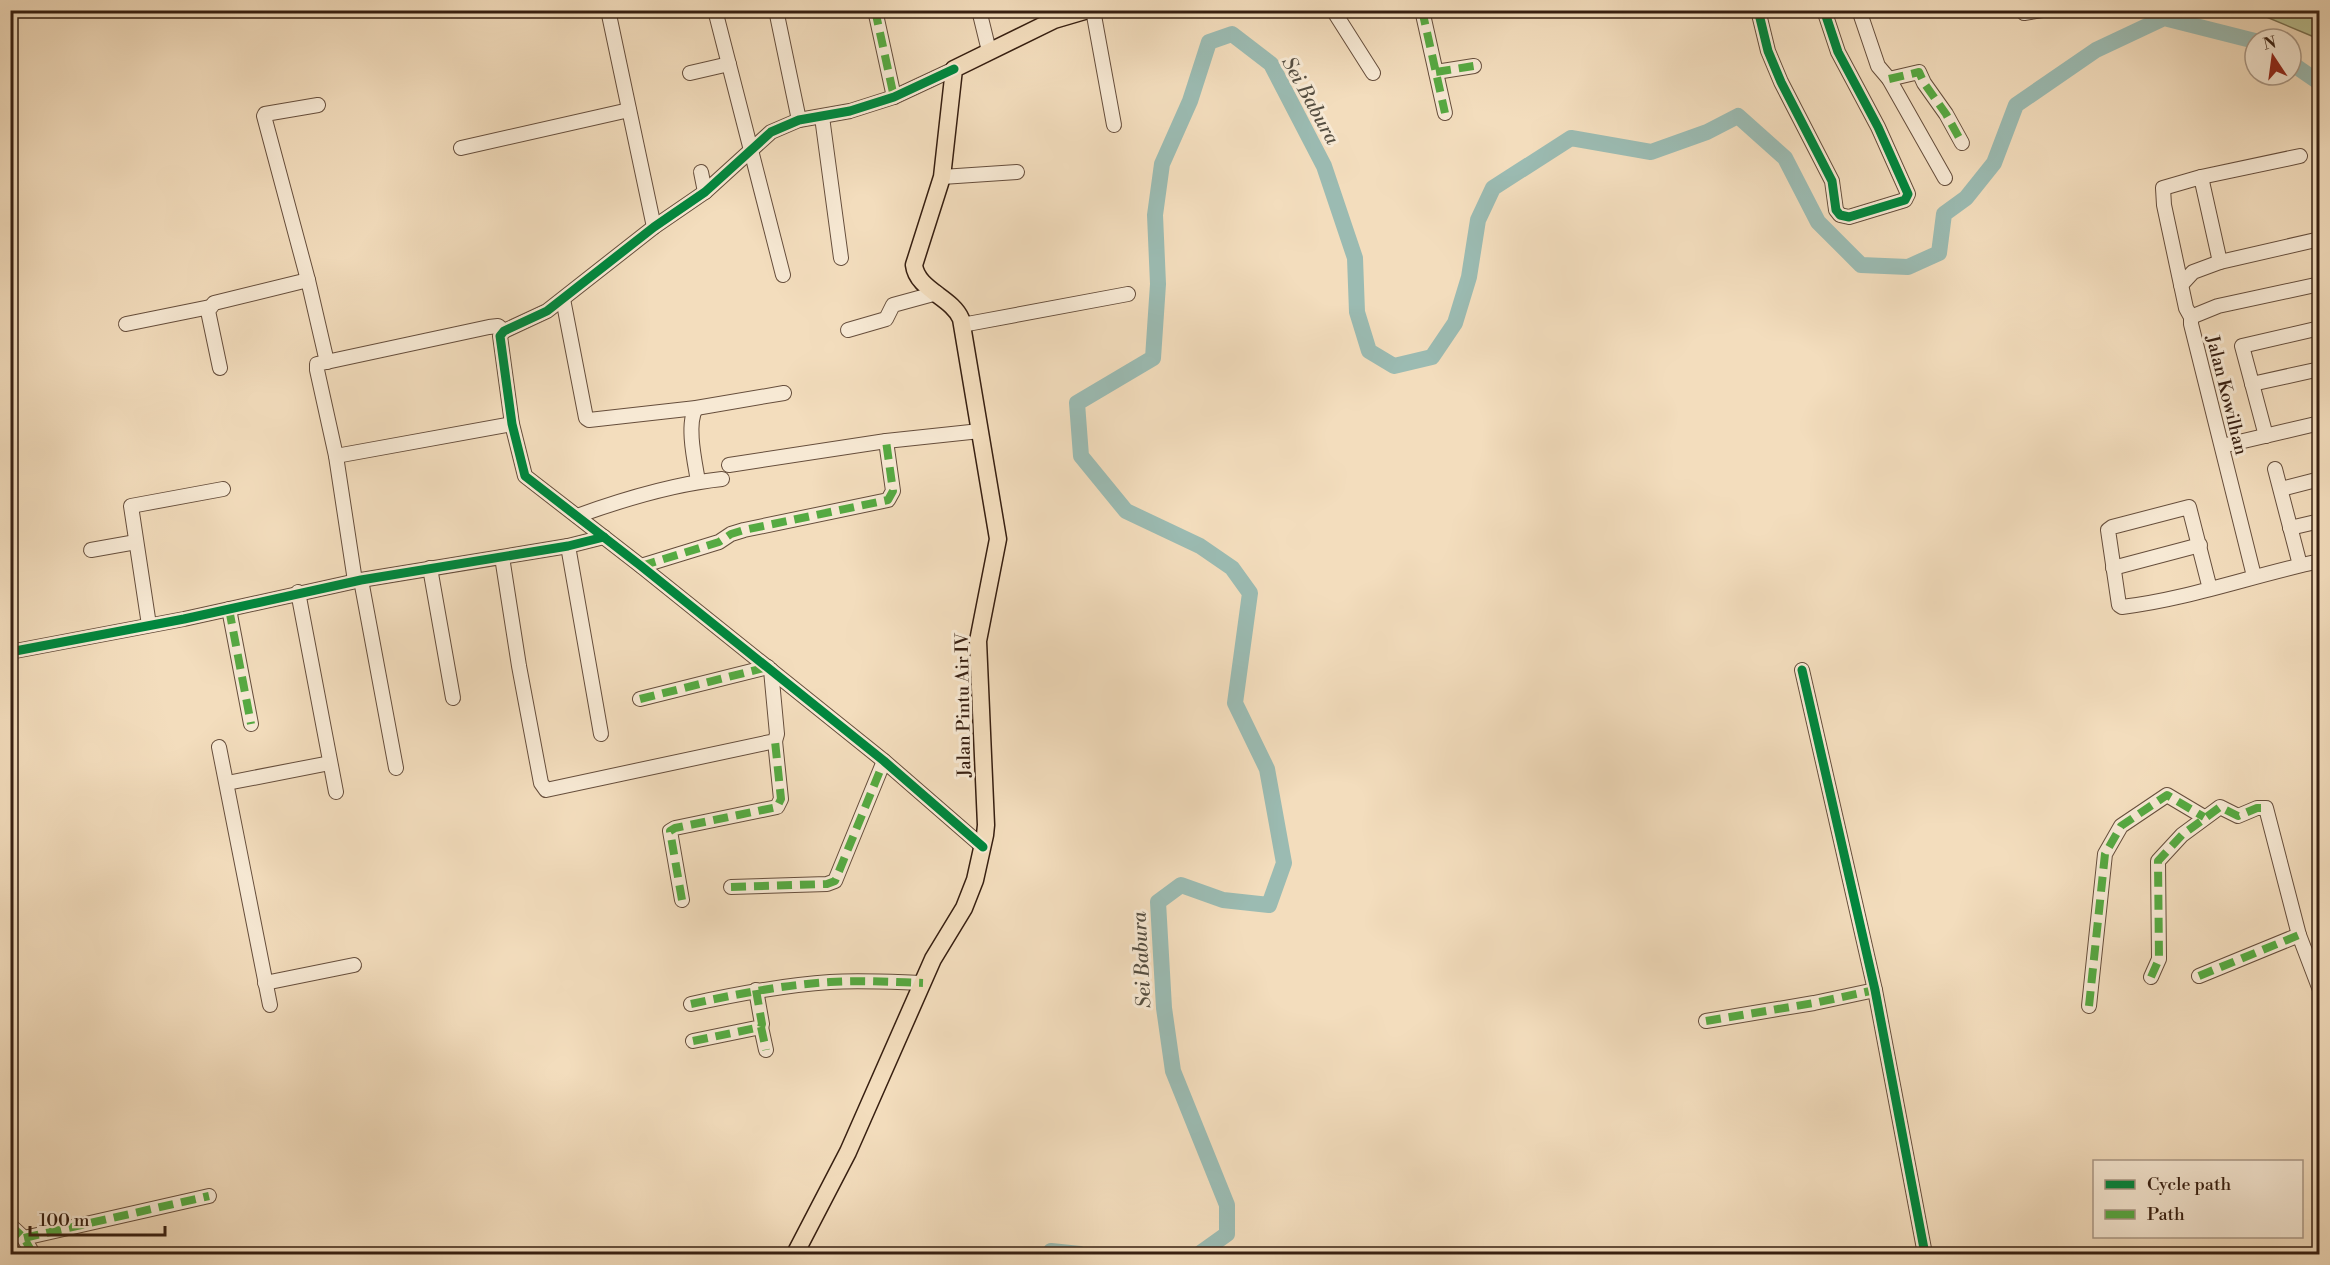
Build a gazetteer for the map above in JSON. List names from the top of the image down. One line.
{"streets":{"main road":["Jalan Pintu Air IV"],"street":["Jalan Kowilhan"]},"water":["Sei Babura"],"legend":["Cycle path","Path"],"scale_bar":"100 m","north":"top"}
